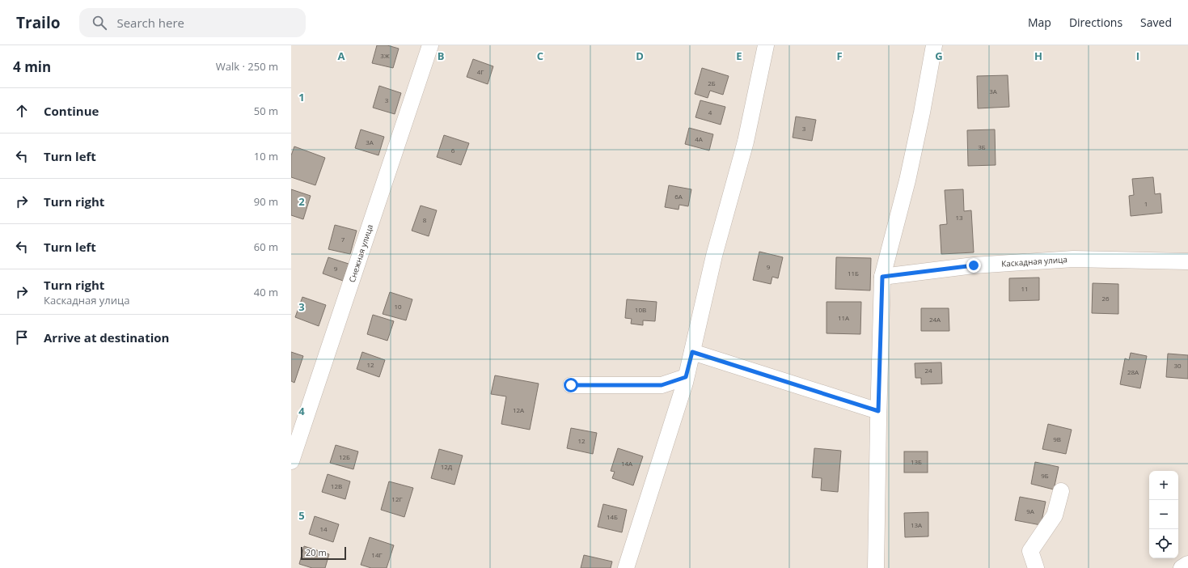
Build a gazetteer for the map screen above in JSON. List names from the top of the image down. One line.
{"streets":{"street":["Снежная улица","Каскадная улица"]},"house_numbers":["3Ж","4Г","2Б","3А","3","4","3","4А","3А","3Б","6","6А","1","13","8","7","9","9","11Б","11","26","10","10В","11А","24А","12","30","24","28А","12А","9В","12","12Б","13Б","14А","12Д","9Б","12В","12Г","9А","14Б","13А","14","14Г"],"scale_bar":"20 m","page":{"header":"Trailo","search":"Search here","nav":["Map","Directions","Saved"],"heading":["4 min","Walk · 250 m"],"list":[["Continue","50 m"],["Turn left","10 m"],["Turn right","90 m"],["Turn left","60 m"],["Turn right","Каскадная улица","40 m"],"Arrive at destination"],"map_buttons":["+","−"],"scale":"20 m"},"grid":{"columns":["A","B","C","D","E","F","G","H","I"],"rows":["1","2","3","4","5"]}}
